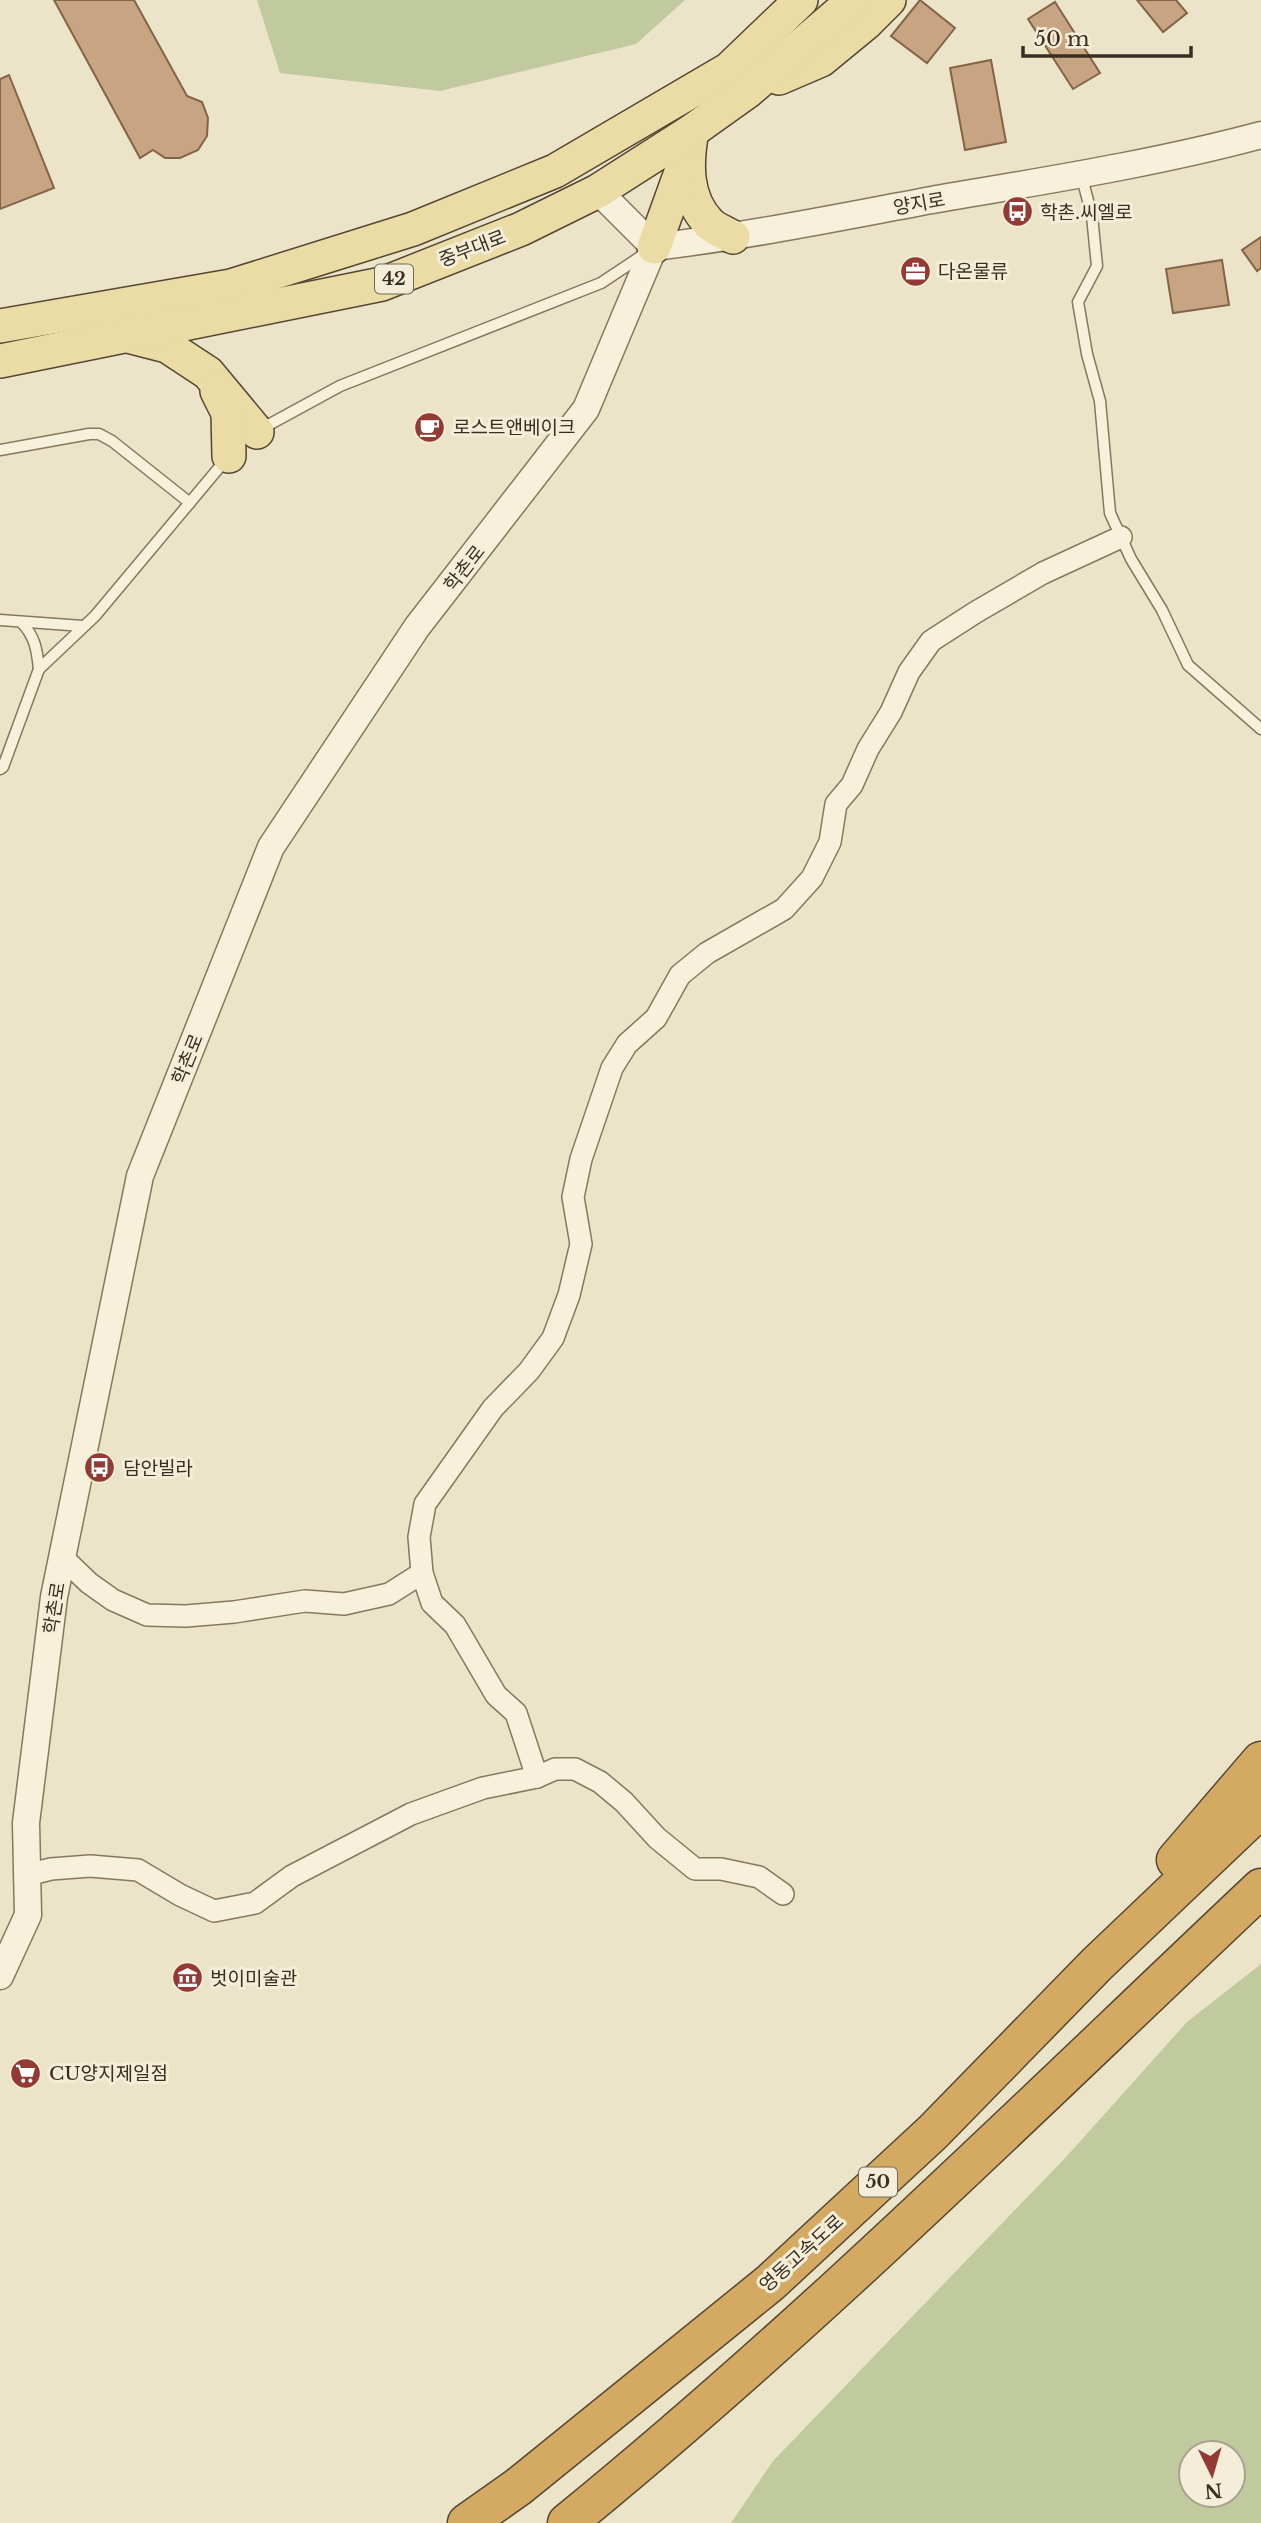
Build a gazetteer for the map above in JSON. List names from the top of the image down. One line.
{"streets":{"highway":["50","영동고속도로"],"main road":["중부대로","42"],"street":["양지로","학촌로"]},"crossings":[["양지로","학촌로"],["중부대로","42"]],"places":{"bus stop":["학촌.씨엘로","담안빌라"],"office":["다온물류"],"cafe":["로스트앤베이크"],"museum":["벗이미술관"],"supermarket":["CU양지제일점"]},"scale_bar":"50 m","north":"bottom"}
